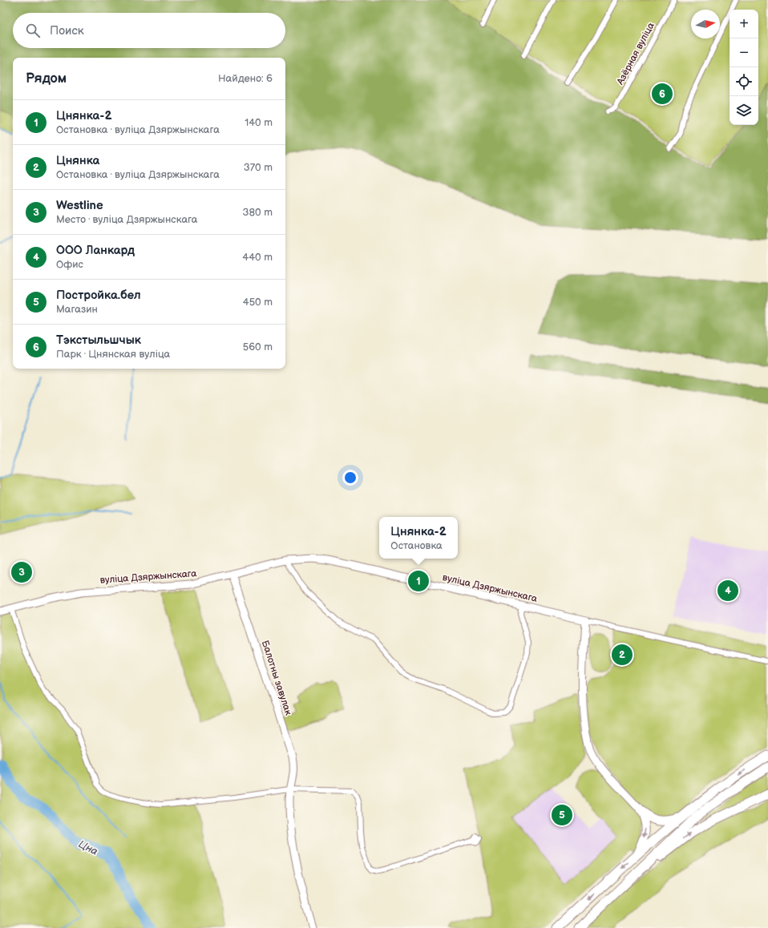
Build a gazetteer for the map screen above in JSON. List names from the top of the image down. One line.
{"streets":{"main road":["вуліца Дзяржынскага","Балотны завулак"],"street":["Азёрная вуліца"]},"crossings":[["вуліца Дзяржынскага","Балотны завулак"]],"water":["Цна"],"north":"right","page":{"map_buttons":["+","−"],"search":"Поиск","heading":["Рядом","Найдено: 6"],"pins":["6","3","1","4","2","5"],"list":[{"mark":"1","name":"Цнянка-2","note":"Остановка · вуліца Дзяржынскага","value":"140 m"},{"mark":"2","name":"Цнянка","note":"Остановка · вуліца Дзяржынскага","value":"370 m"},{"mark":"3","name":"Westline","note":"Место · вуліца Дзяржынскага","value":"380 m"},{"mark":"4","name":"ООО Ланкард","note":"Офис","value":"440 m"},{"mark":"5","name":"Постройка.бел","note":"Магазин","value":"450 m"},{"mark":"6","name":"Тэкстыльшчык","note":"Парк · Цнянская вуліца","value":"560 m"}],"popup":["Цнянка-2","Остановка"]}}
